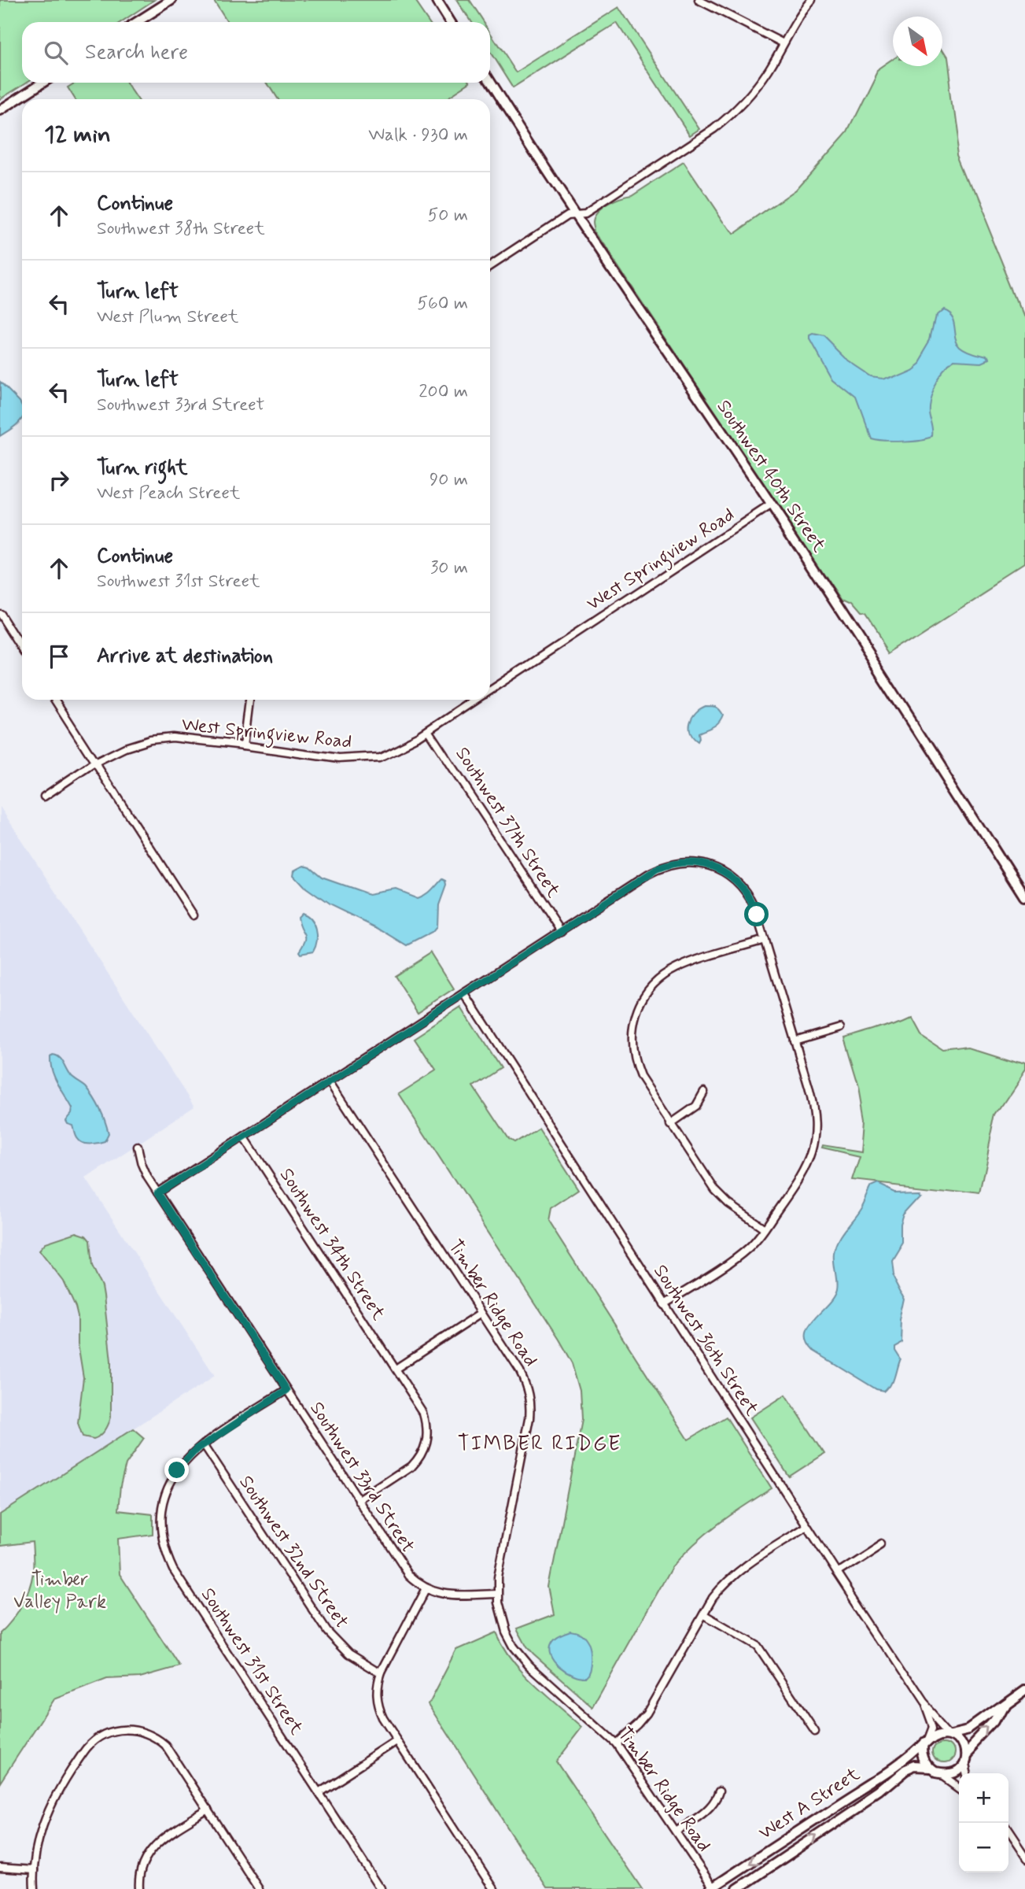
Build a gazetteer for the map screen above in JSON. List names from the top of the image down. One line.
{"streets":{"main road":["Southwest 40th Street","West A Street"],"street":["West Springview Road","Southwest 37th Street","Southwest 34th Street","Timber Ridge Road","Southwest 36th Street","Southwest 33rd Street","Southwest 32nd Street","Southwest 31st Street"]},"crossings":[["Southwest 40th Street","West Springview Road"],["West Springview Road","Southwest 37th Street"],["Southwest 34th Street","Southwest 33rd Street"],["Timber Ridge Road","Southwest 33rd Street"],["Timber Ridge Road","West A Street"],["Southwest 36th Street","West A Street"],["Southwest 33rd Street","Southwest 31st Street"],["Southwest 32nd Street","Southwest 31st Street"]],"districts":["TIMBER RIDGE"],"parks":["Timber Valley Park"],"north":"bottom right","page":{"search":"Search here","heading":["12 min","Walk · 930 m"],"list":[["Continue","Southwest 38th Street","50 m"],["Turn left","West Plum Street","560 m"],["Turn left","Southwest 33rd Street","200 m"],["Turn right","West Peach Street","90 m"],["Continue","Southwest 31st Street","30 m"],"Arrive at destination"],"map_buttons":["+","−"]}}
